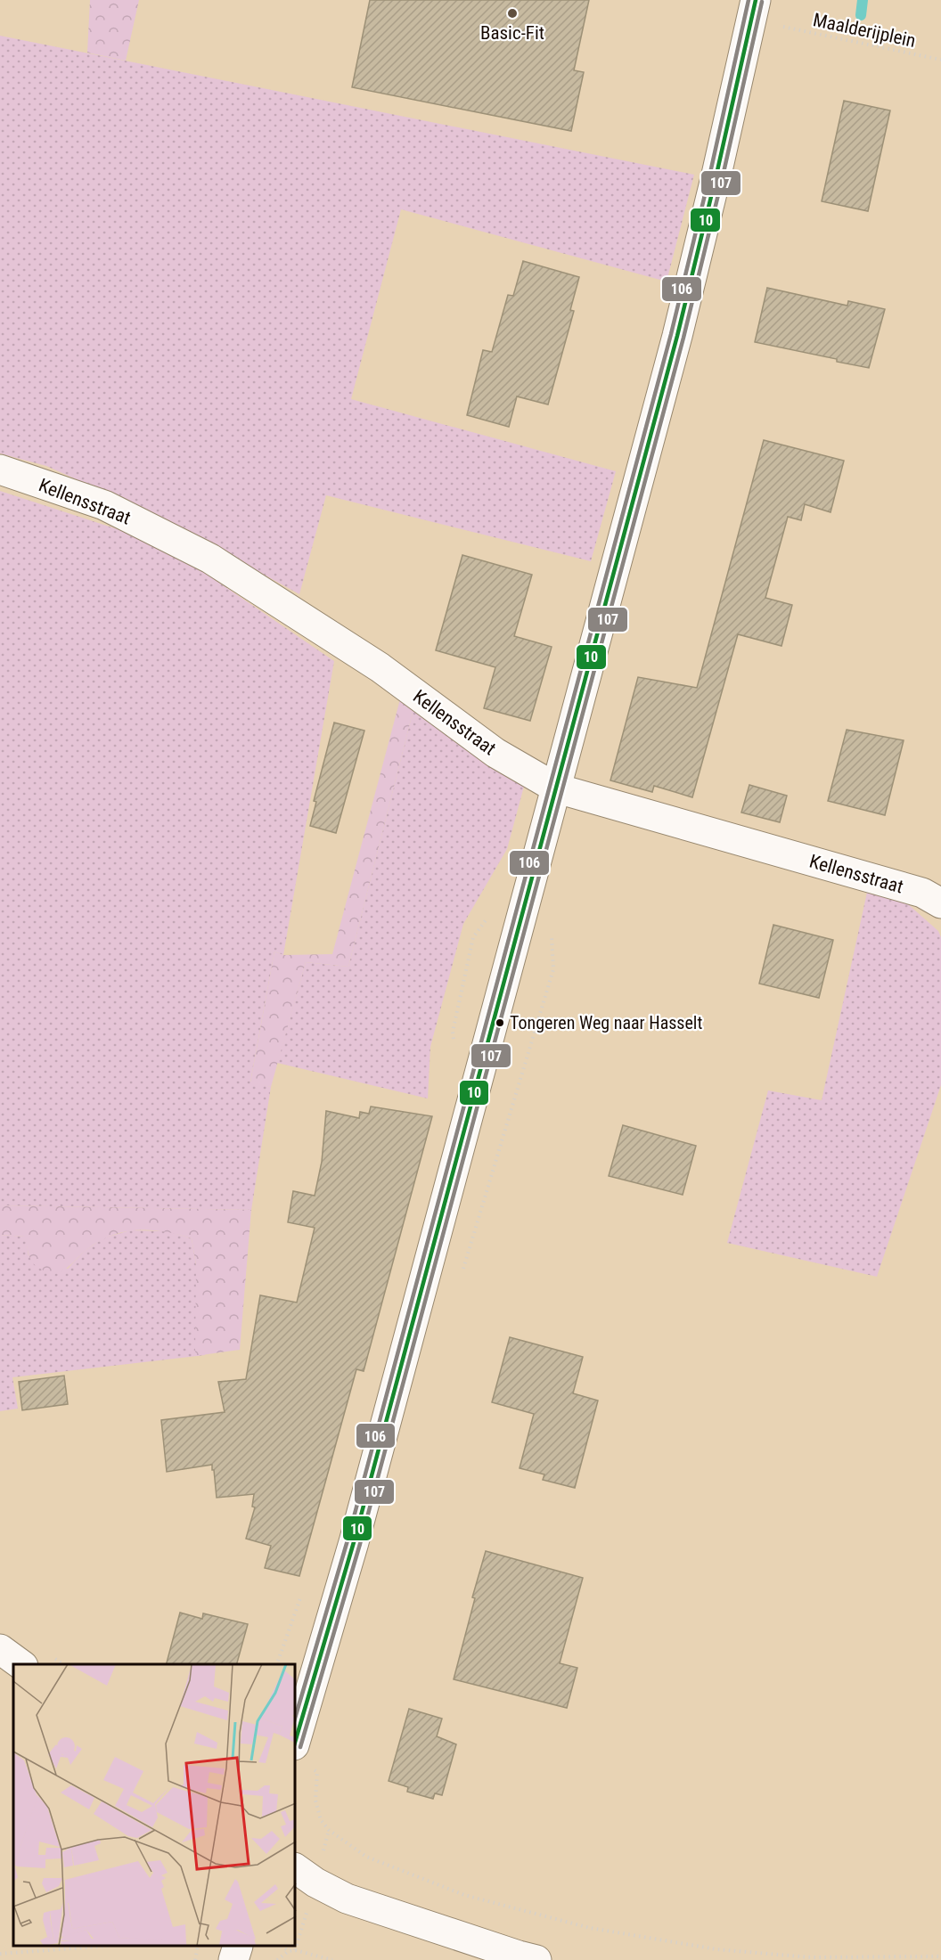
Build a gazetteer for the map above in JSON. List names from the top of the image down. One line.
{"streets":{"main road":["Kellensstraat"],"path":["Maalderijplein"]},"places":["Basic-Fit","Tongeren Weg naar Hasselt"],"lines":["transit line 10","transit line 106","transit line 107"]}
